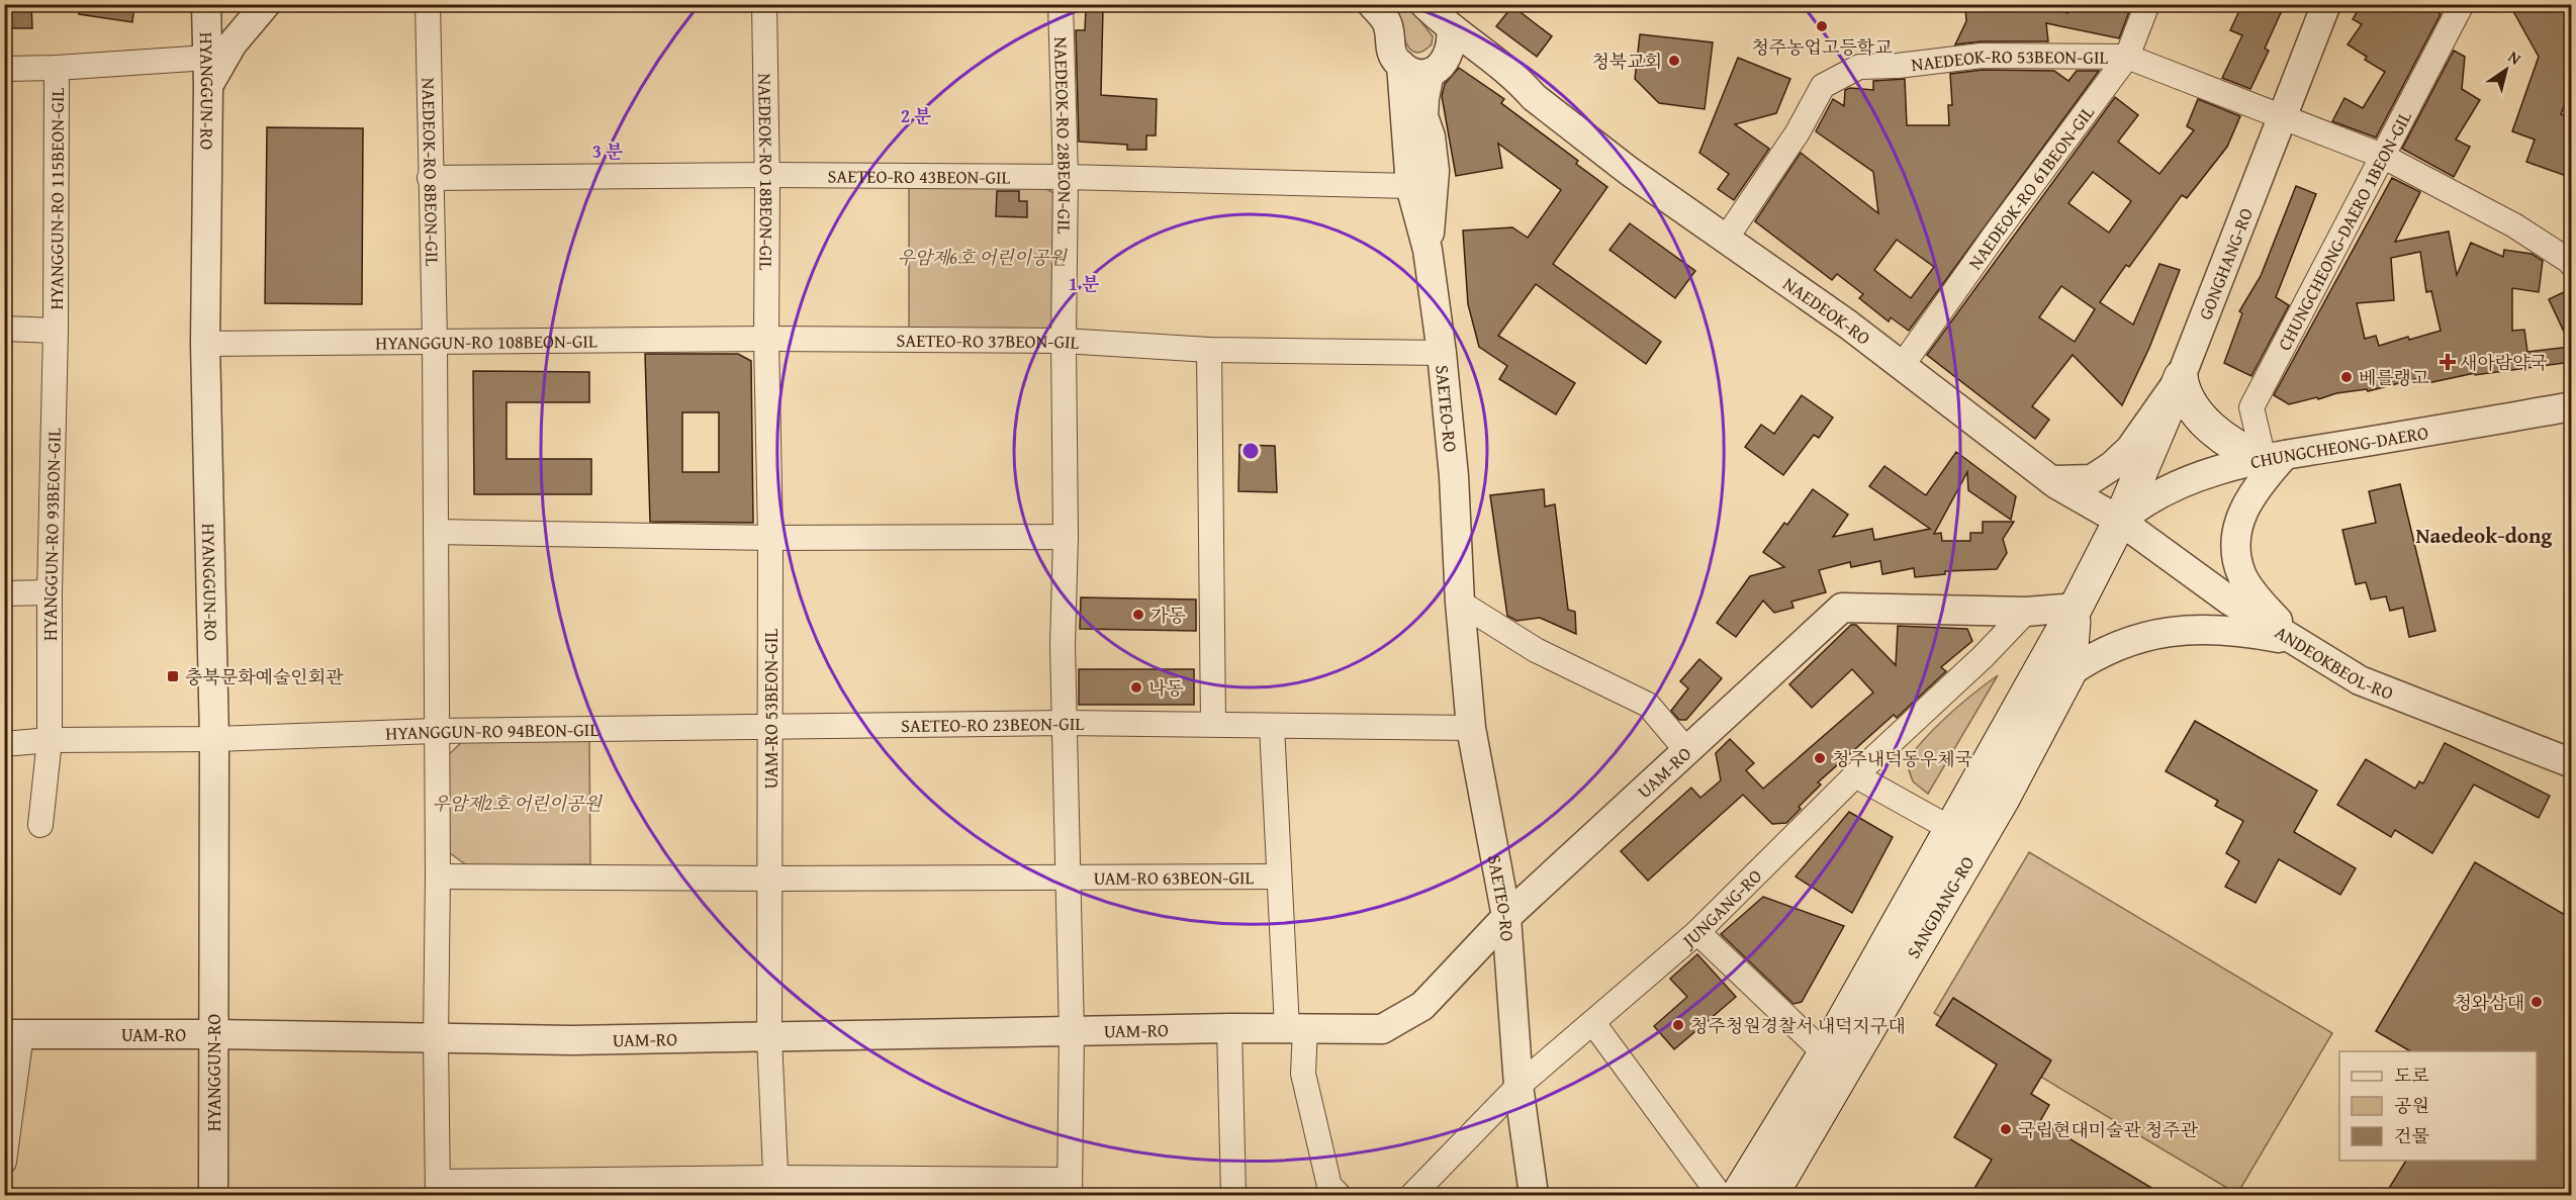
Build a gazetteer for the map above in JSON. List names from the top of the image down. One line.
{"streets":{"main road":["GONGHANG-RO","SANGDANG-RO"],"street":["NAEDEOK-RO 53BEON-GIL","HYANGGUN-RO","NAEDEOK-RO 28BEON-GIL","NAEDEOK-RO 18BEON-GIL","NAEDEOK-RO 8BEON-GIL","SAETEO-RO 43BEON-GIL","NAEDEOK-RO 61BEON-GIL","HYANGGUN-RO 115BEON-GIL","CHUNGCHEONG-DAERO 1BEON-GIL","NAEDEOK-RO","HYANGGUN-RO 108BEON-GIL","SAETEO-RO 37BEON-GIL","SAETEO-RO","CHUNGCHEONG-DAERO","HYANGGUN-RO 93BEON-GIL","ANDEOKBEOL-RO","UAM-RO 53BEON-GIL","SAETEO-RO 23BEON-GIL","HYANGGUN-RO 94BEON-GIL","UAM-RO","UAM-RO 63BEON-GIL","JUNGANG-RO"]},"crossings":[["NAEDEOK-RO 53BEON-GIL","NAEDEOK-RO 61BEON-GIL"],["NAEDEOK-RO 53BEON-GIL","NAEDEOK-RO"],["HYANGGUN-RO","HYANGGUN-RO 115BEON-GIL"],["HYANGGUN-RO","HYANGGUN-RO 108BEON-GIL"],["HYANGGUN-RO","HYANGGUN-RO 94BEON-GIL"],["HYANGGUN-RO","UAM-RO"],["NAEDEOK-RO 28BEON-GIL","SAETEO-RO 43BEON-GIL"],["NAEDEOK-RO 28BEON-GIL","SAETEO-RO 37BEON-GIL"],["NAEDEOK-RO 28BEON-GIL","UAM-RO 63BEON-GIL"],["NAEDEOK-RO 18BEON-GIL","SAETEO-RO 43BEON-GIL"],["NAEDEOK-RO 18BEON-GIL","HYANGGUN-RO 108BEON-GIL"],["NAEDEOK-RO 18BEON-GIL","SAETEO-RO 37BEON-GIL"],["NAEDEOK-RO 18BEON-GIL","UAM-RO 53BEON-GIL"],["NAEDEOK-RO 8BEON-GIL","SAETEO-RO 43BEON-GIL"],["NAEDEOK-RO 8BEON-GIL","HYANGGUN-RO 108BEON-GIL"],["NAEDEOK-RO 8BEON-GIL","HYANGGUN-RO 94BEON-GIL"],["NAEDEOK-RO 8BEON-GIL","UAM-RO"],["NAEDEOK-RO 61BEON-GIL","NAEDEOK-RO"],["HYANGGUN-RO 115BEON-GIL","HYANGGUN-RO 93BEON-GIL"],["CHUNGCHEONG-DAERO 1BEON-GIL","CHUNGCHEONG-DAERO"],["GONGHANG-RO","NAEDEOK-RO"],["GONGHANG-RO","CHUNGCHEONG-DAERO"],["GONGHANG-RO","ANDEOKBEOL-RO"],["GONGHANG-RO","SANGDANG-RO"],["NAEDEOK-RO","CHUNGCHEONG-DAERO"],["NAEDEOK-RO","ANDEOKBEOL-RO"],["NAEDEOK-RO","SANGDANG-RO"],["HYANGGUN-RO 108BEON-GIL","SAETEO-RO 37BEON-GIL"],["HYANGGUN-RO 108BEON-GIL","UAM-RO 53BEON-GIL"],["SAETEO-RO 37BEON-GIL","SAETEO-RO"],["SAETEO-RO 37BEON-GIL","UAM-RO 53BEON-GIL"],["SAETEO-RO 37BEON-GIL","UAM-RO 63BEON-GIL"],["SAETEO-RO","SAETEO-RO 23BEON-GIL"],["SAETEO-RO","UAM-RO"],["SAETEO-RO","JUNGANG-RO"],["CHUNGCHEONG-DAERO","ANDEOKBEOL-RO"],["CHUNGCHEONG-DAERO","SANGDANG-RO"],["ANDEOKBEOL-RO","SANGDANG-RO"],["UAM-RO 53BEON-GIL","SAETEO-RO 23BEON-GIL"],["UAM-RO 53BEON-GIL","HYANGGUN-RO 94BEON-GIL"],["UAM-RO 53BEON-GIL","UAM-RO"],["UAM-RO 53BEON-GIL","UAM-RO 63BEON-GIL"],["SAETEO-RO 23BEON-GIL","HYANGGUN-RO 94BEON-GIL"],["SAETEO-RO 23BEON-GIL","UAM-RO 63BEON-GIL"],["UAM-RO","UAM-RO 63BEON-GIL"],["UAM-RO","JUNGANG-RO"],["UAM-RO","SANGDANG-RO"]],"districts":["Naedeok-dong"],"parks":["우암제6호 어린이공원","우암제2호 어린이공원"],"places":{"other":["청주농업고등학교","청북교회","베를랭고","가동","나동","청주내덕동우체국","청와삼대","청주청원경찰서 내덕지구대","국립현대미술관 청주관"],"health":["새아람약국"],"transit":["충북문화예술인회관"]},"legend":["도로","공원","건물"],"north":"top right","rings":["2 분","3 분","1 분"]}
